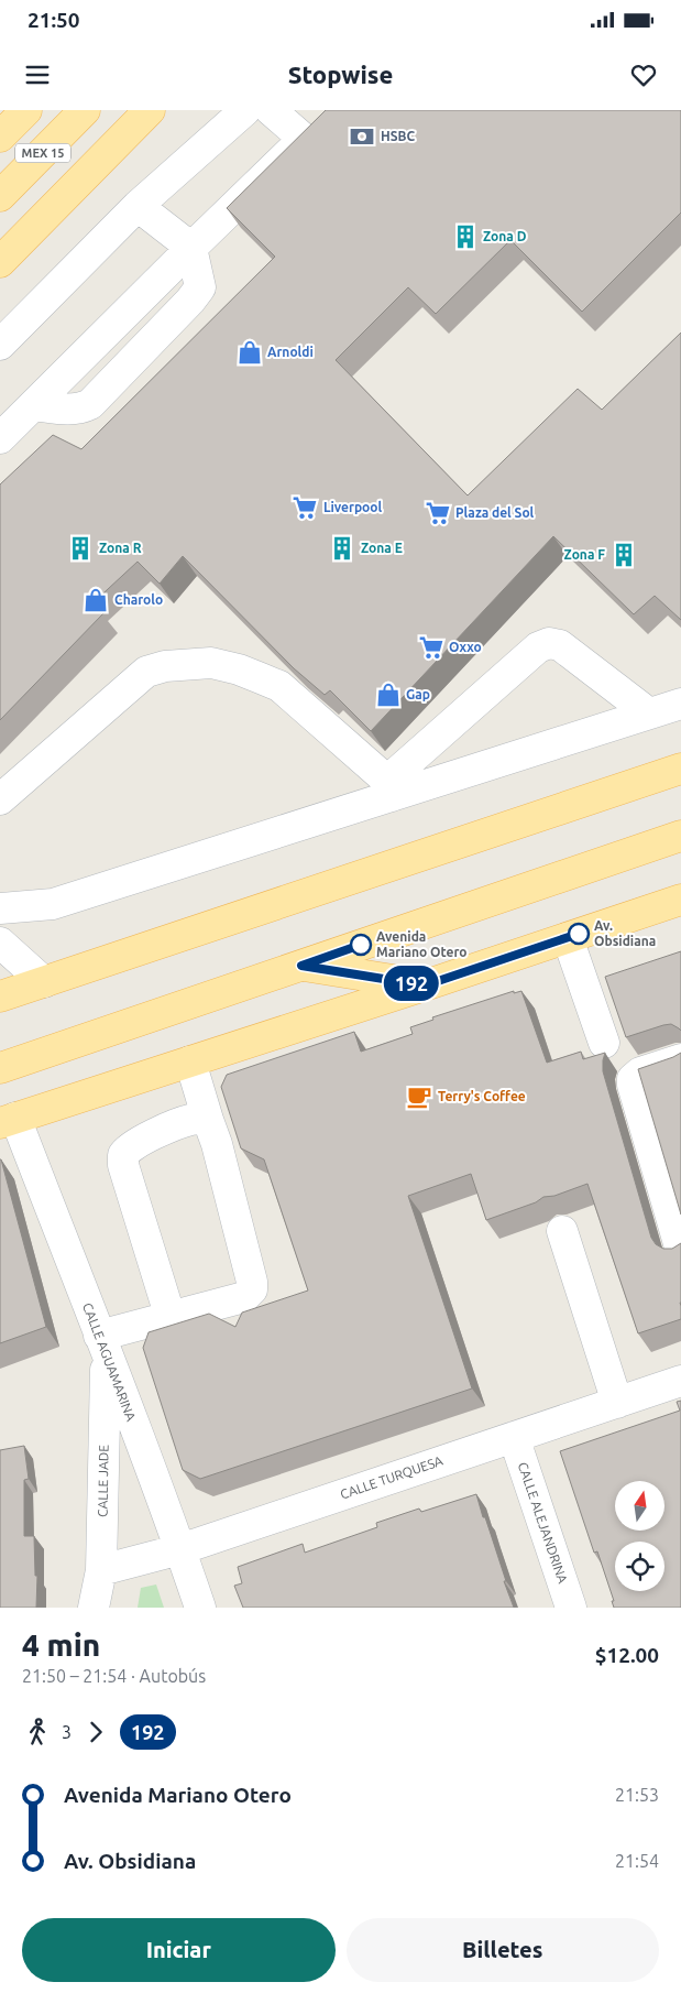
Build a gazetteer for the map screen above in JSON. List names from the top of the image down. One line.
{"streets":{"main road":["MEX 15"],"street":["CALLE AGUAMARINA","CALLE TURQUESA","CALLE JADE","CALLE ALEJANDRINA"]},"crossings":[["CALLE AGUAMARINA","CALLE TURQUESA"],["CALLE AGUAMARINA","CALLE JADE"],["CALLE TURQUESA","CALLE JADE"],["CALLE TURQUESA","CALLE ALEJANDRINA"]],"places":{"bank":["HSBC"],"building":["Zona D","Zona R","Zona E","Zona F"],"shop":["Arnoldi","Charolo","Gap"],"supermarket":["Liverpool","Plaza del Sol","Oxxo"],"other":["Av. Obsidiana","Avenida Mariano Otero"],"cafe":["Terry's Coffee"]},"lines":["bus line 192"],"north":"top","page":{"status":"21:50","header":"Stopwise","on_map":"192","heading":["4 min","21:50 – 21:54 · Autobús","$12.00"],"legs":["3","192"],"list":[{"name":"Avenida Mariano Otero","value":"21:53"},{"name":"Av. Obsidiana","value":"21:54"}],"buttons":["Iniciar","Billetes"]}}
